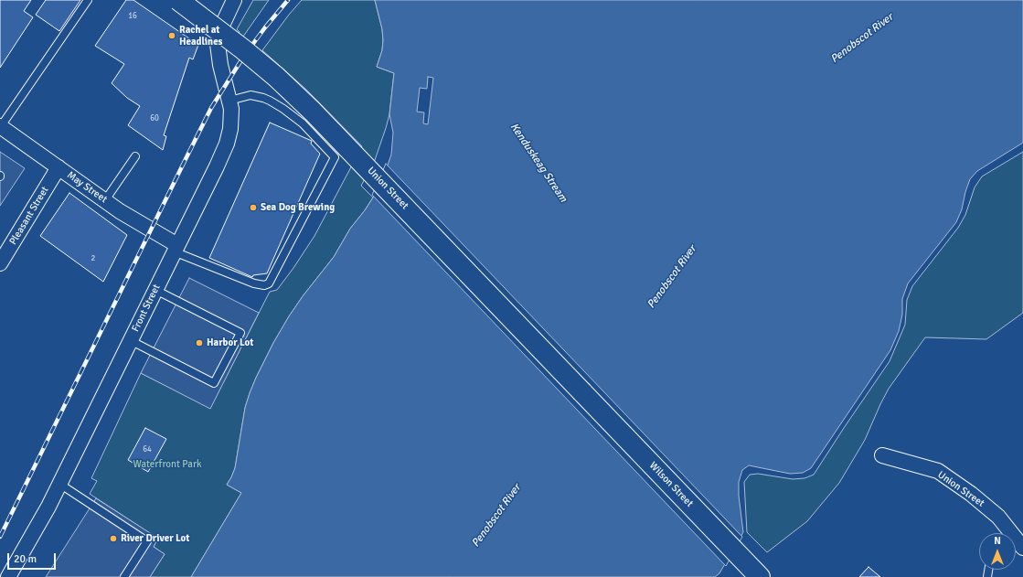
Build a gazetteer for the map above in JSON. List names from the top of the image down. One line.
{"streets":{"main road":["Union Street","Wilson Street"],"street":["May Street","Pleasant Street","Front Street"]},"crossings":[["May Street","Pleasant Street"],["May Street","Front Street"],["Union Street","Wilson Street"]],"water":["Penobscot River","Kenduskeag Stream"],"parks":["Waterfront Park"],"places":["Rachel at Headlines","Sea Dog Brewing","Harbor Lot","River Driver Lot"],"house_numbers":["16","60","2","64"],"scale_bar":"20 m","north":"top"}
